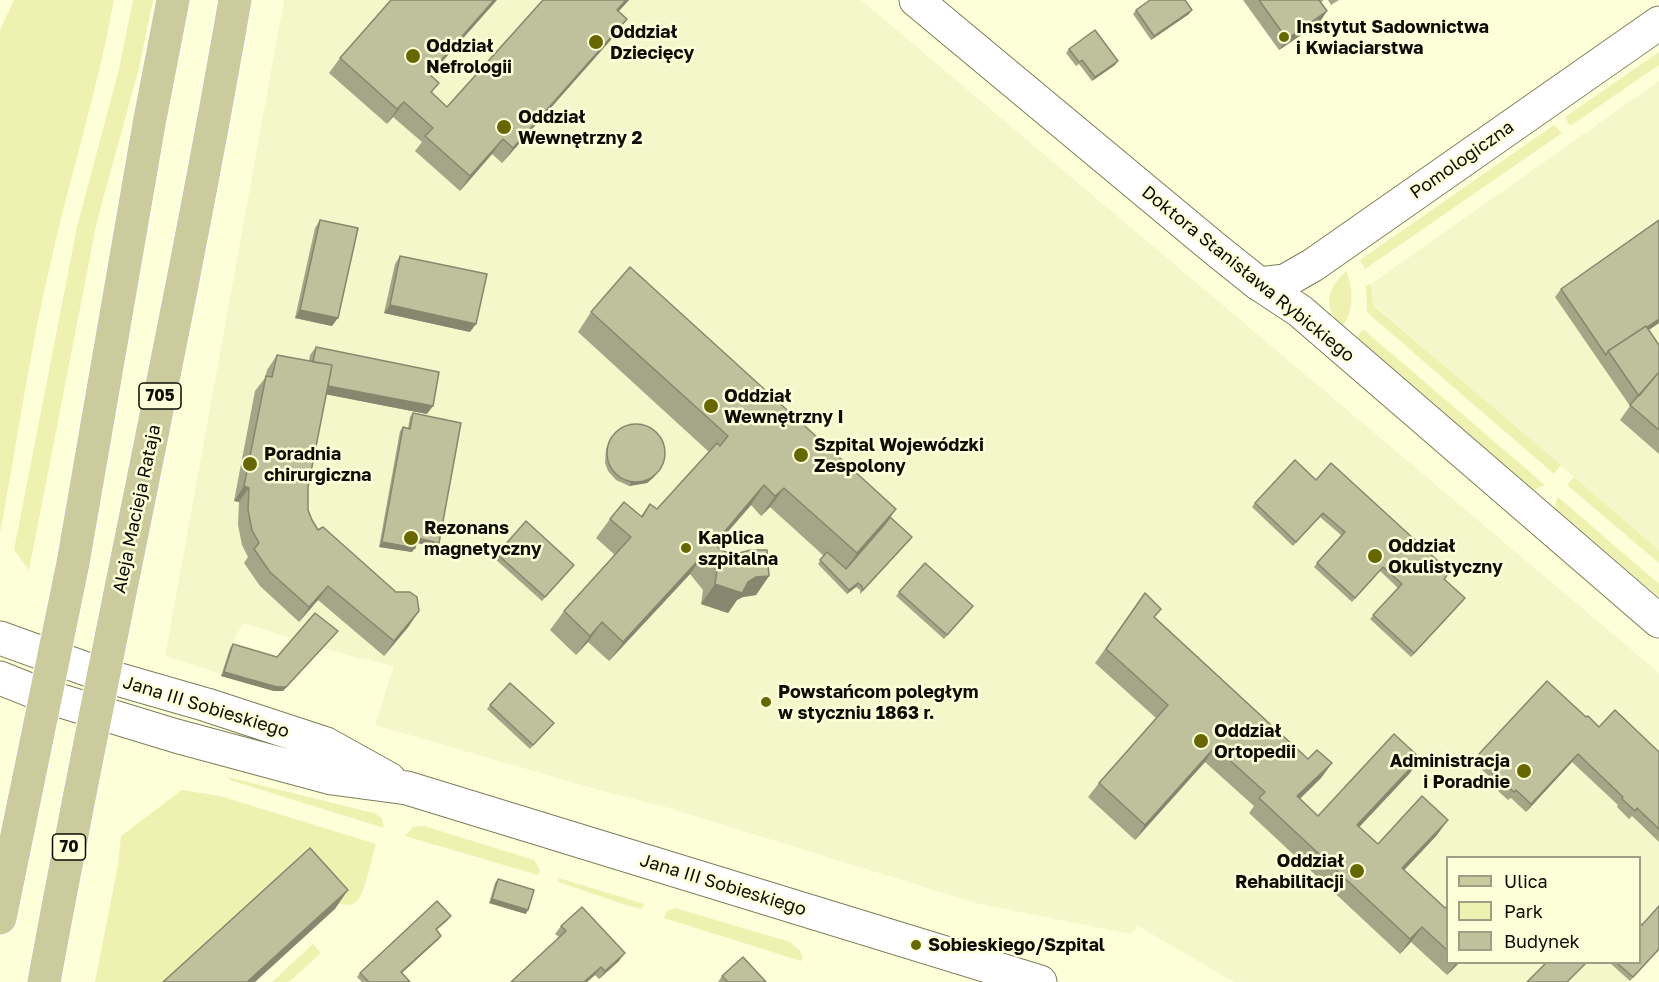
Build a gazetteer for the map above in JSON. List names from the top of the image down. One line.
{"streets":{"main road":["705","Aleja Macieja Rataja","70"],"street":["Pomologiczna","Doktora Stanisława Rybickiego","Jana III Sobieskiego"]},"crossings":[["Pomologiczna","Doktora Stanisława Rybickiego"],["Aleja Macieja Rataja","Jana III Sobieskiego"]],"places":["Instytut Sadownictwa i Kwiaciarstwa","Oddział Dziecięcy","Oddział Nefrologii","Oddział Wewnętrzny 2","Oddział Wewnętrzny I","Szpital Wojewódzki Zespolony","Poradnia chirurgiczna","Rezonans magnetyczny","Kaplica szpitalna","Oddział Okulistyczny","Powstańcom poległym w styczniu 1863 r.","Oddział Ortopedii","Administracja i Poradnie","Oddział Rehabilitacji","Sobieskiego/Szpital"],"legend":["Ulica","Park","Budynek"]}
